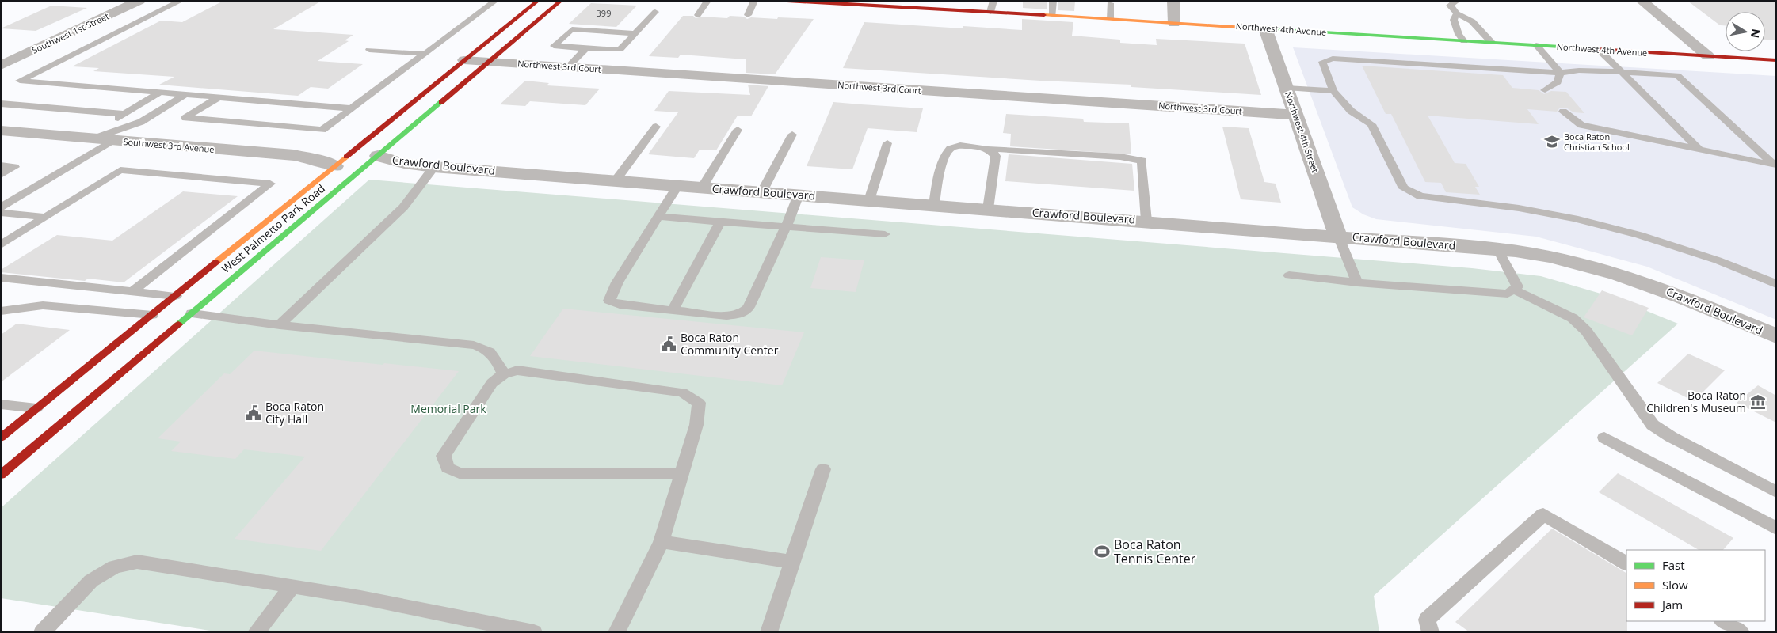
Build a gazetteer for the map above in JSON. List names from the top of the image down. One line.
{"streets":{"main road":["Northwest 4th Avenue","West Palmetto Park Road"],"street":["Southwest 1st Street","Northwest 3rd Court","Northwest 4th Street","Southwest 3rd Avenue","Crawford Boulevard"]},"crossings":[["Northwest 4th Avenue","Northwest 4th Street"],["Northwest 3rd Court","Northwest 4th Street"],["Northwest 3rd Court","West Palmetto Park Road"],["Northwest 4th Street","Crawford Boulevard"],["Southwest 3rd Avenue","West Palmetto Park Road"],["Crawford Boulevard","West Palmetto Park Road"]],"parks":["Memorial Park"],"places":{"school or university":["Boca Raton Christian School"],"public building":["Boca Raton Community Center","Boca Raton City Hall"],"museum":["Boca Raton Children's Museum"],"sports":["Boca Raton Tennis Center"]},"house_numbers":["399"],"legend":["Fast","Slow","Jam"],"north":"right"}
